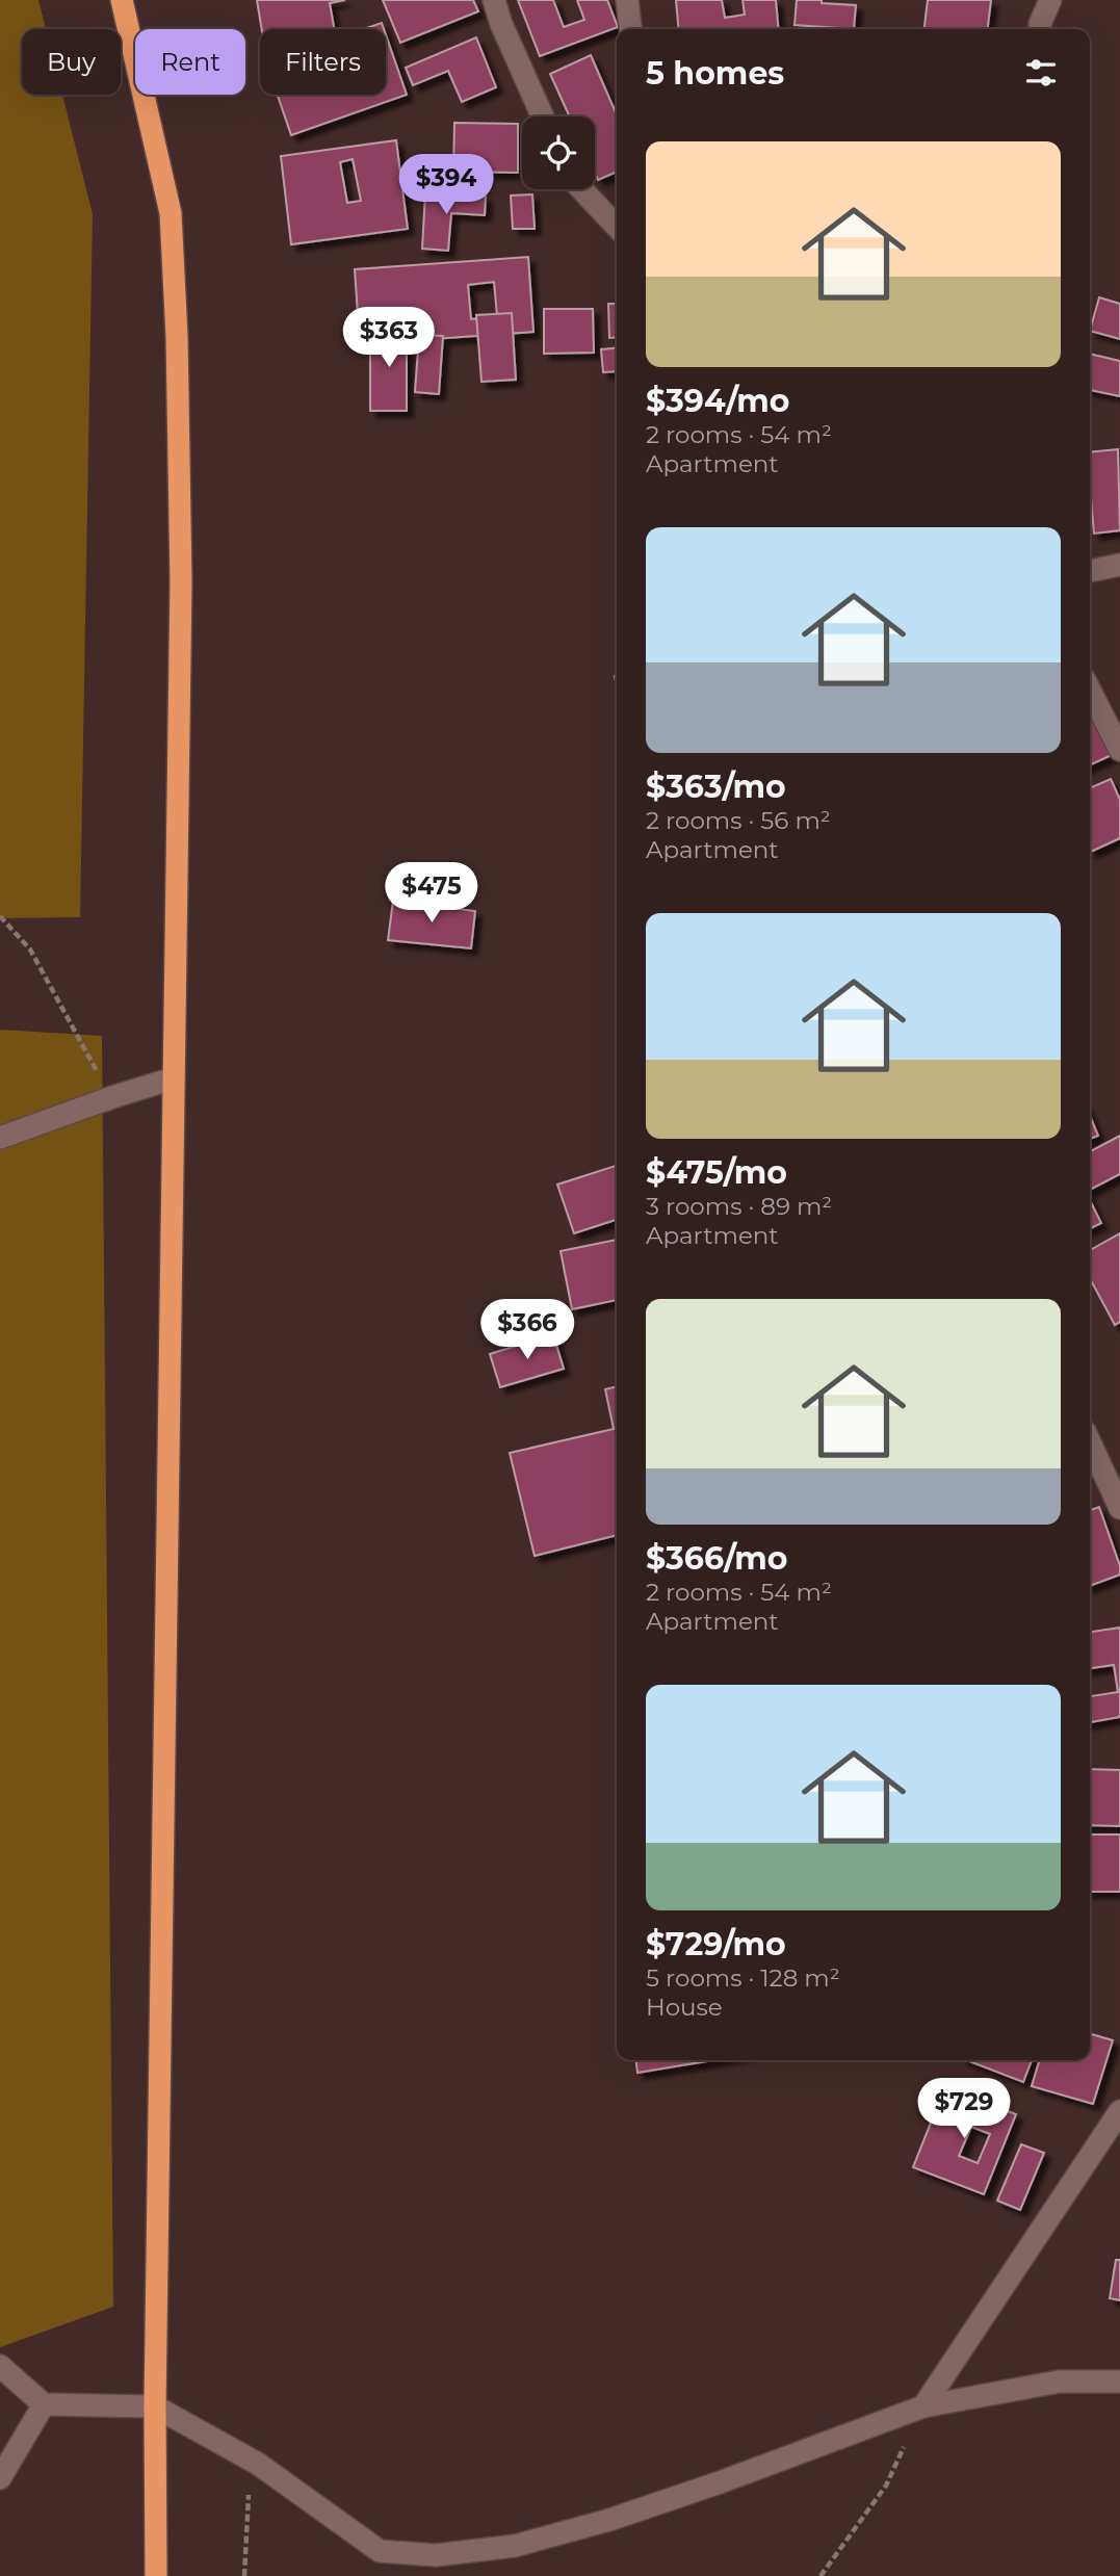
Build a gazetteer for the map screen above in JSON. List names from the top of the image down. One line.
{"page":{"chip":["Buy","Rent","Filters"],"heading":"5 homes","list":[{"name":"$394/mo","note":"2 rooms · 54 m² · Apartment"},{"name":"$363/mo","note":"2 rooms · 56 m² · Apartment"},{"name":"$475/mo","note":"3 rooms · 89 m² · Apartment"},{"name":"$366/mo","note":"2 rooms · 54 m² · Apartment"},{"name":"$729/mo","note":"5 rooms · 128 m² · House"}],"price":["$394","$363","$475","$366","$729"]}}
